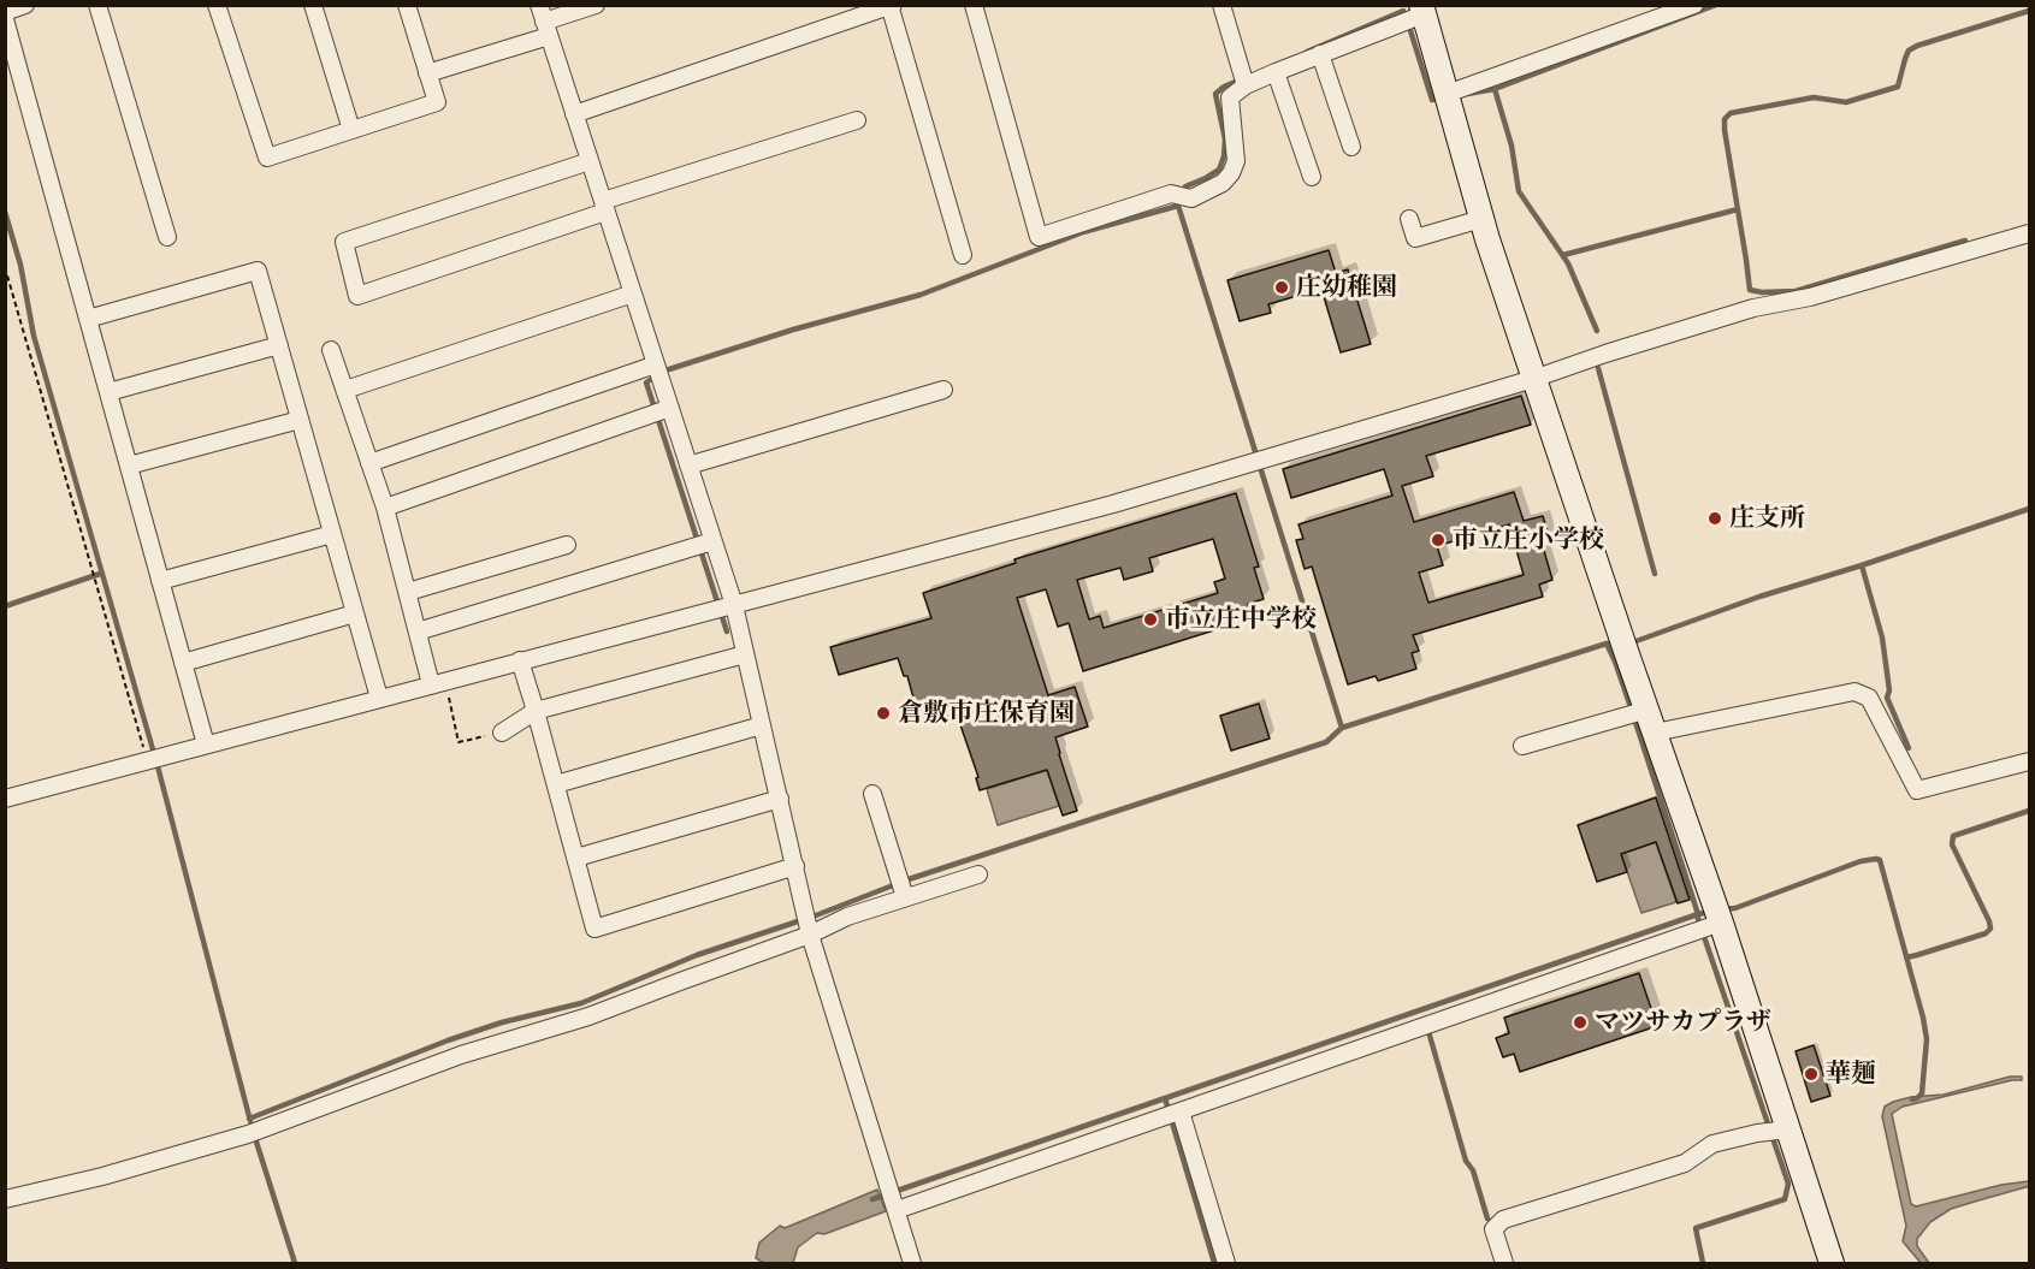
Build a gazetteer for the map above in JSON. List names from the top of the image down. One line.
{"places":["庄幼稚園","庄支所","市立庄小学校","市立庄中学校","倉敷市庄保育園","マツサカプラザ","華麺"]}
